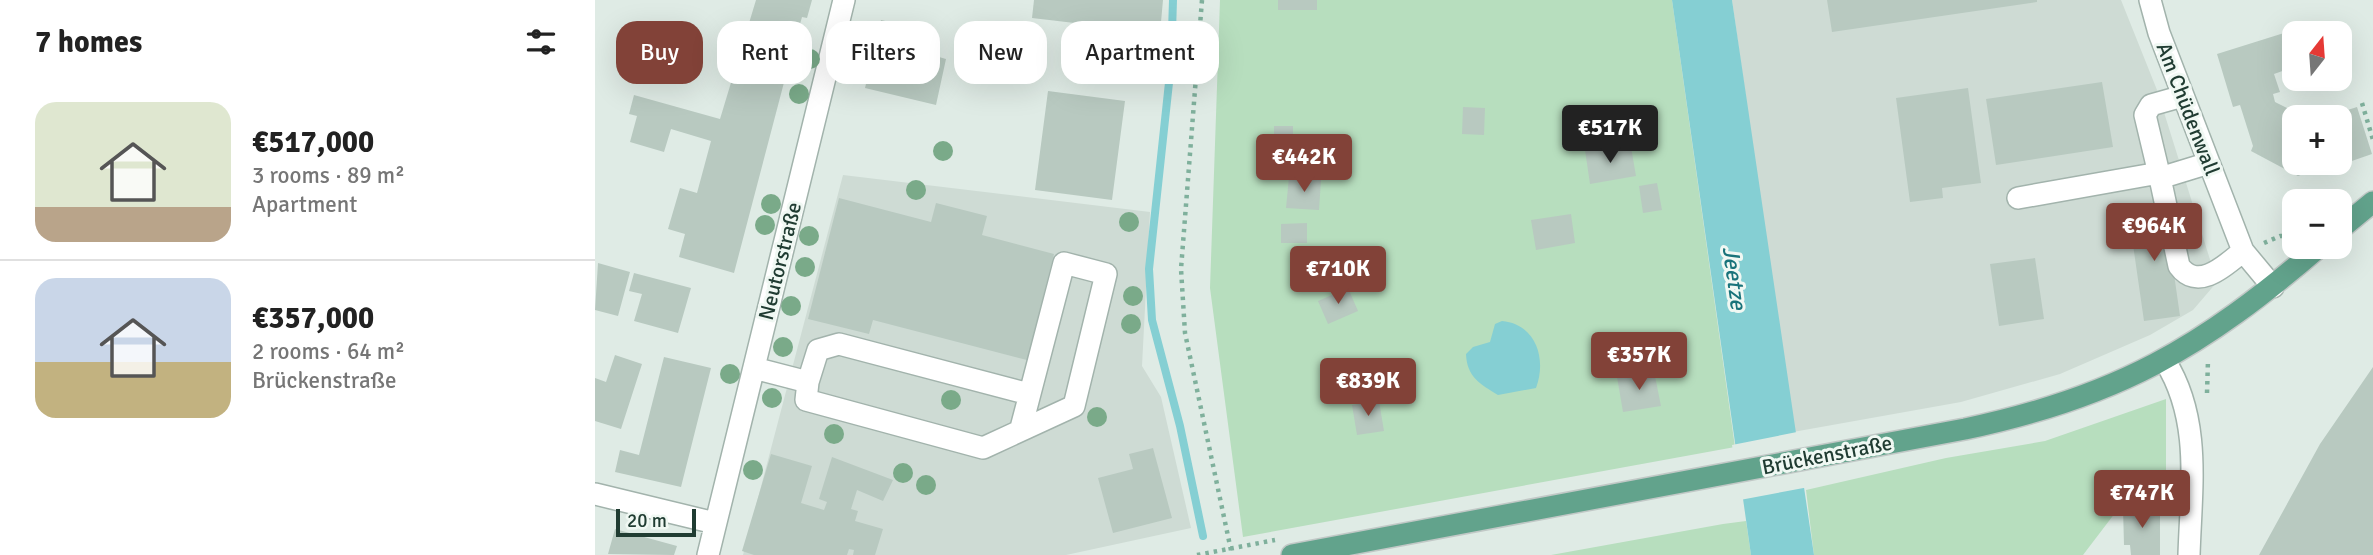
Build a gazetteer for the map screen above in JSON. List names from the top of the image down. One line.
{"streets":{"main road":["Brückenstraße"],"street":["Am Chüdenwall","Neutorstraße"]},"crossings":[["Am Chüdenwall","Brückenstraße"]],"water":["Jeetze"],"scale_bar":"20 m","north":"top","page":{"heading":"7 homes","map_buttons":["+","−"],"chip":["Buy","Rent","Filters","New","Apartment"],"list":[{"name":"€517,000","note":"3 rooms · 89 m² · Apartment"},{"name":"€357,000","note":"2 rooms · 64 m² · Brückenstraße"}],"price":["€517K","€442K","€964K","€710K","€357K","€839K","€747K"],"scale":"20 m"}}
